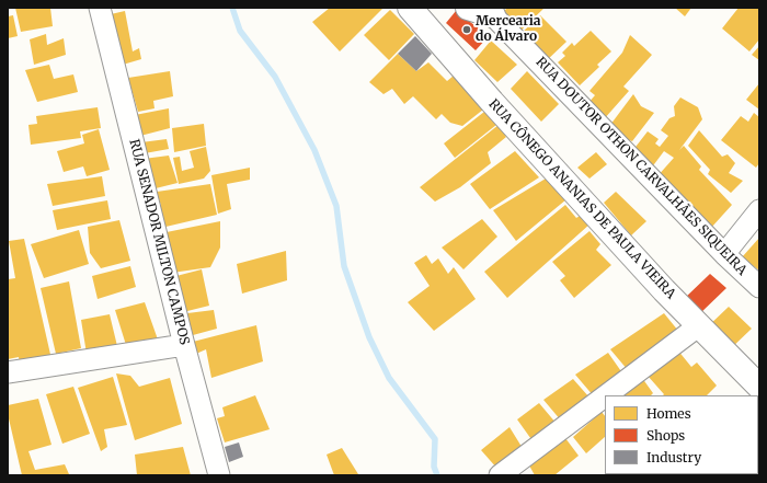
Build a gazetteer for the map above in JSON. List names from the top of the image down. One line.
{"streets":{"street":["RUA DOUTOR OTHON CARVALHÃES SIQUEIRA","RUA CÔNEGO ANANIAS DE PAULA VIEIRA","RUA SENADOR MILTON CAMPOS"]},"places":["Mercearia do Álvaro"],"legend":["Homes","Shops","Industry"]}
